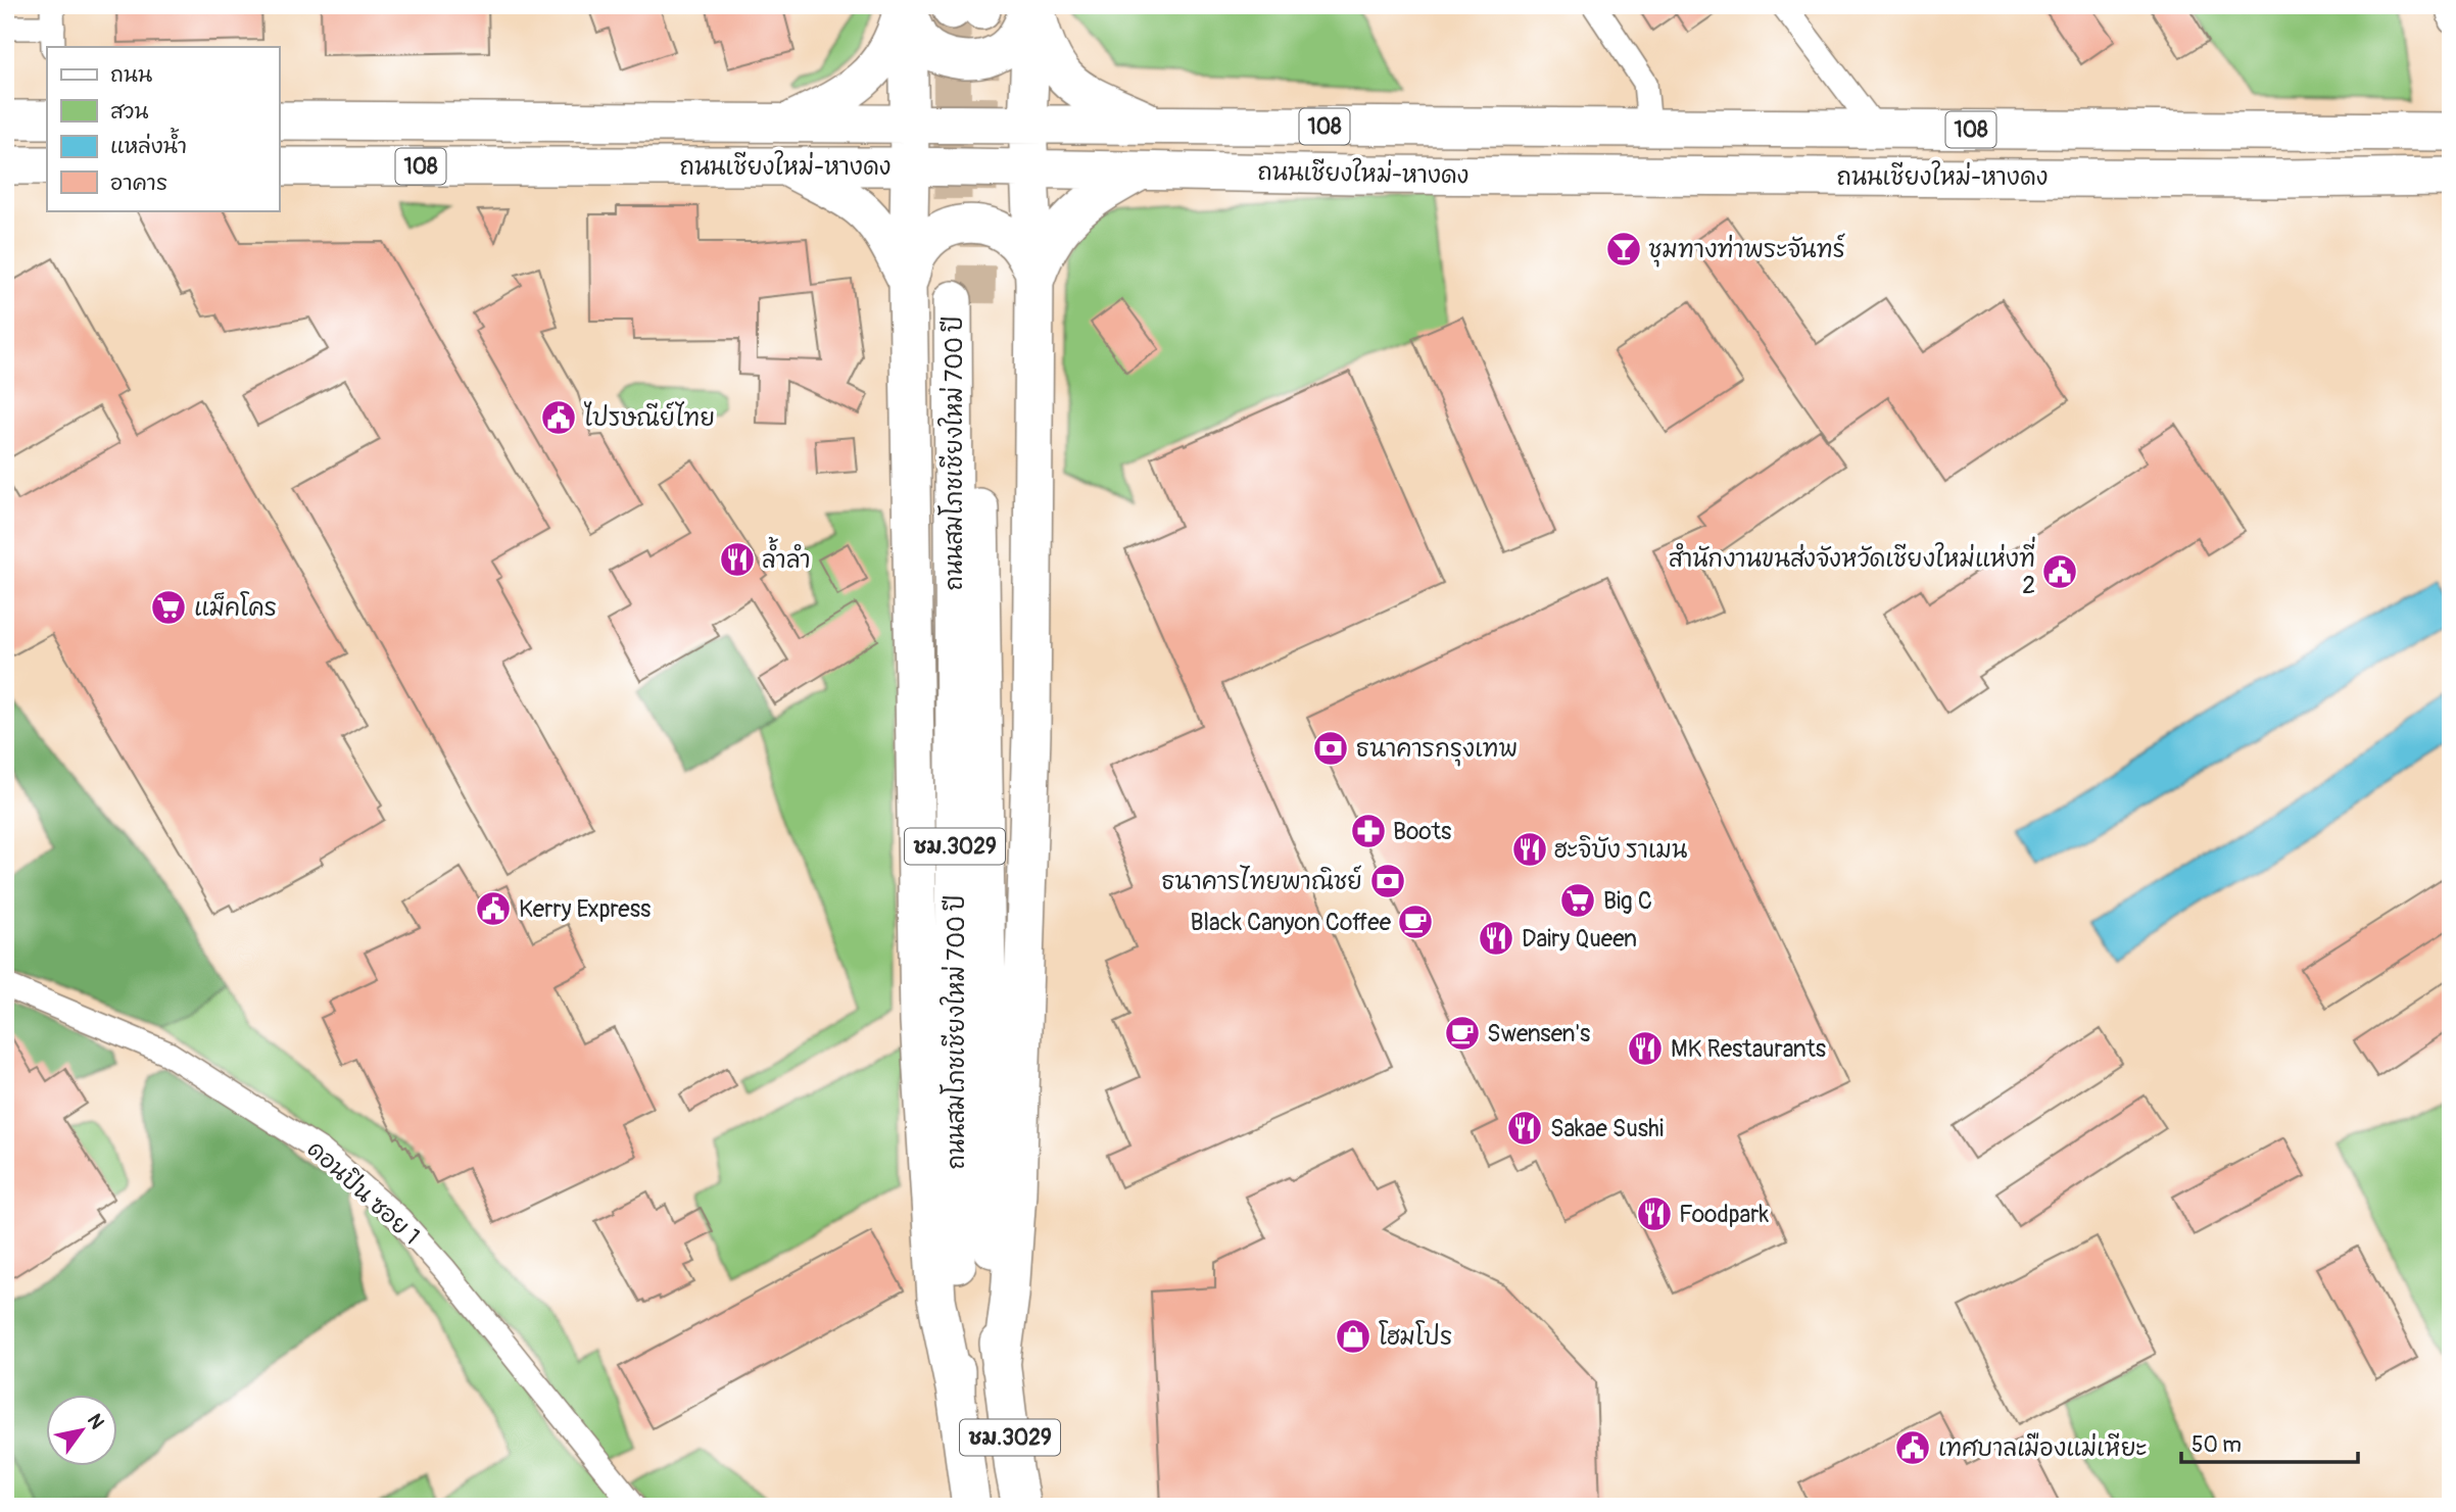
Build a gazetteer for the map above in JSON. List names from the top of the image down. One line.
{"streets":{"main road":["108","ถนนเชียงใหม่-หางดง","ถนนสมโภชเชียงใหม่ 700 ปี","ชม.3029"],"street":["ดอนปิน ซอย 1"]},"places":{"bar":["ชุมทางท่าพระจันทร์"],"public building":["ไปรษณีย์ไทย","สำนักงานขนส่งจังหวัดเชียงใหม่แห่งที่ 2","Kerry Express","เทศบาลเมืองแม่เหียะ"],"restaurant":["ล้ำลำ","ฮะจิบัง ราเมน","Dairy Queen","MK Restaurants","Sakae Sushi","Foodpark"],"supermarket":["แม็คโคร","Big C"],"bank":["ธนาคารกรุงเทพ","ธนาคารไทยพาณิชย์"],"pharmacy":["Boots"],"cafe":["Black Canyon Coffee","Swensen's"],"shop":["โฮมโปร"]},"legend":["ถนน","สวน","แหล่งน้ำ","อาคาร"],"scale_bar":"50 m","north":"top right"}
